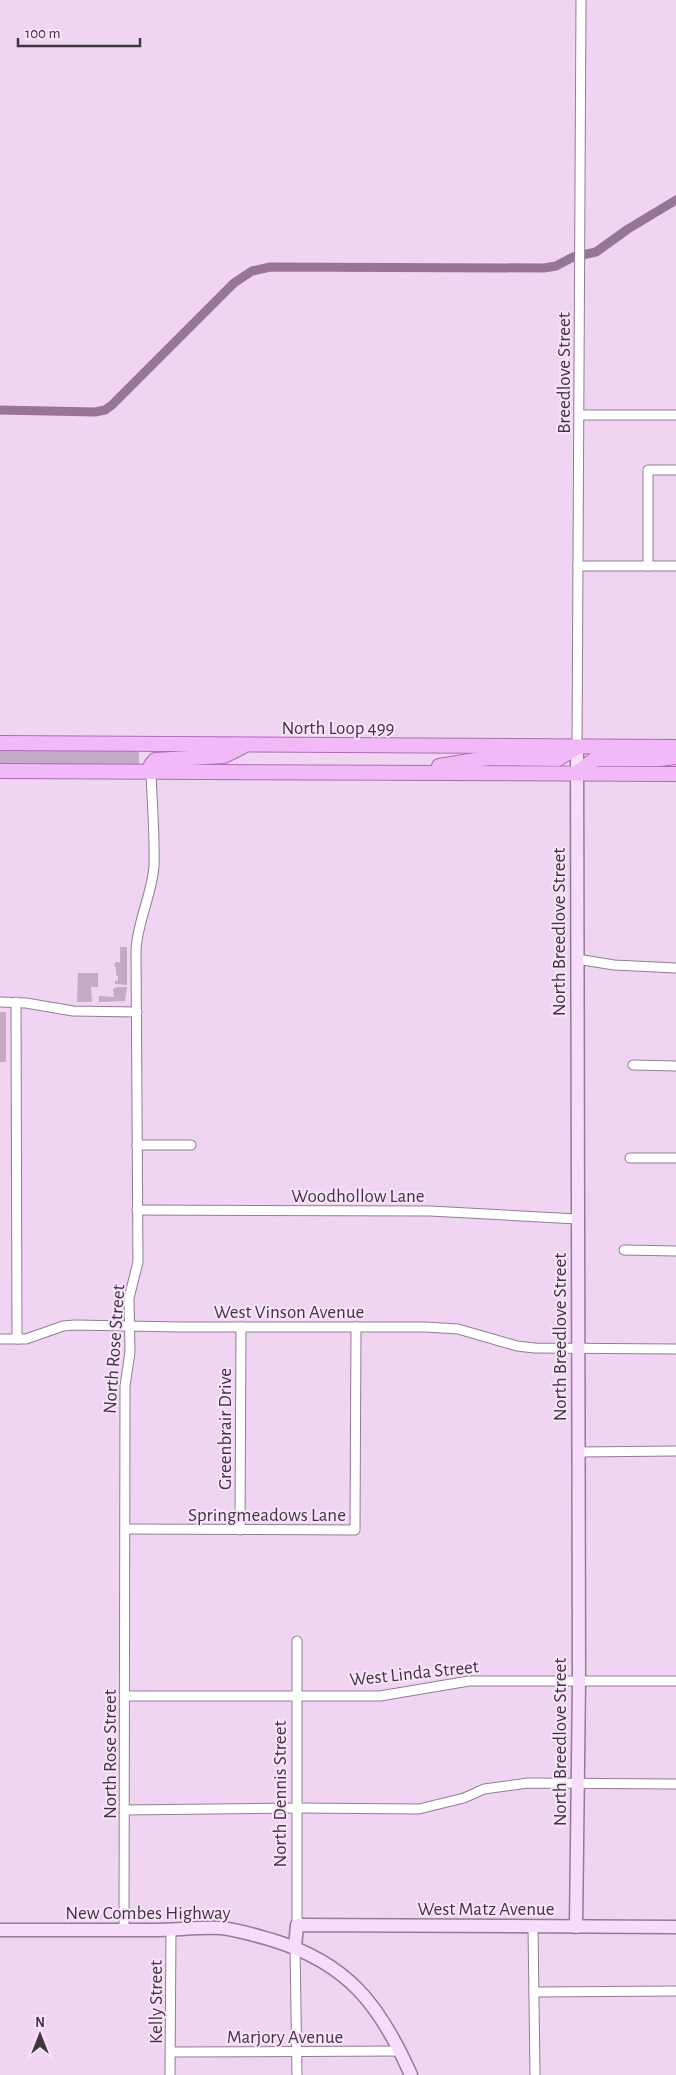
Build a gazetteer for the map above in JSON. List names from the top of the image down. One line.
{"streets":{"main road":["North Loop 499"],"street":["Breedlove Street","North Breedlove Street","Woodhollow Lane","West Vinson Avenue","North Rose Street","Greenbrair Drive","Springmeadows Lane","West Linda Street","North Dennis Street","West Matz Avenue","New Combes Highway","Kelly Street","Marjory Avenue"]},"crossings":[["Breedlove Street","North Loop 499"],["Breedlove Street","North Breedlove Street"],["North Loop 499","North Breedlove Street"],["North Breedlove Street","Woodhollow Lane"],["North Breedlove Street","West Vinson Avenue"],["North Breedlove Street","West Linda Street"],["North Breedlove Street","West Matz Avenue"],["Woodhollow Lane","North Rose Street"],["West Vinson Avenue","North Rose Street"],["West Vinson Avenue","Greenbrair Drive"],["West Vinson Avenue","Springmeadows Lane"],["North Rose Street","Springmeadows Lane"],["North Rose Street","West Linda Street"],["North Rose Street","New Combes Highway"],["Greenbrair Drive","Springmeadows Lane"],["West Linda Street","North Dennis Street"],["North Dennis Street","West Matz Avenue"],["North Dennis Street","New Combes Highway"],["New Combes Highway","Kelly Street"],["New Combes Highway","Marjory Avenue"],["Kelly Street","Marjory Avenue"]],"scale_bar":"100 m","north":"top"}
